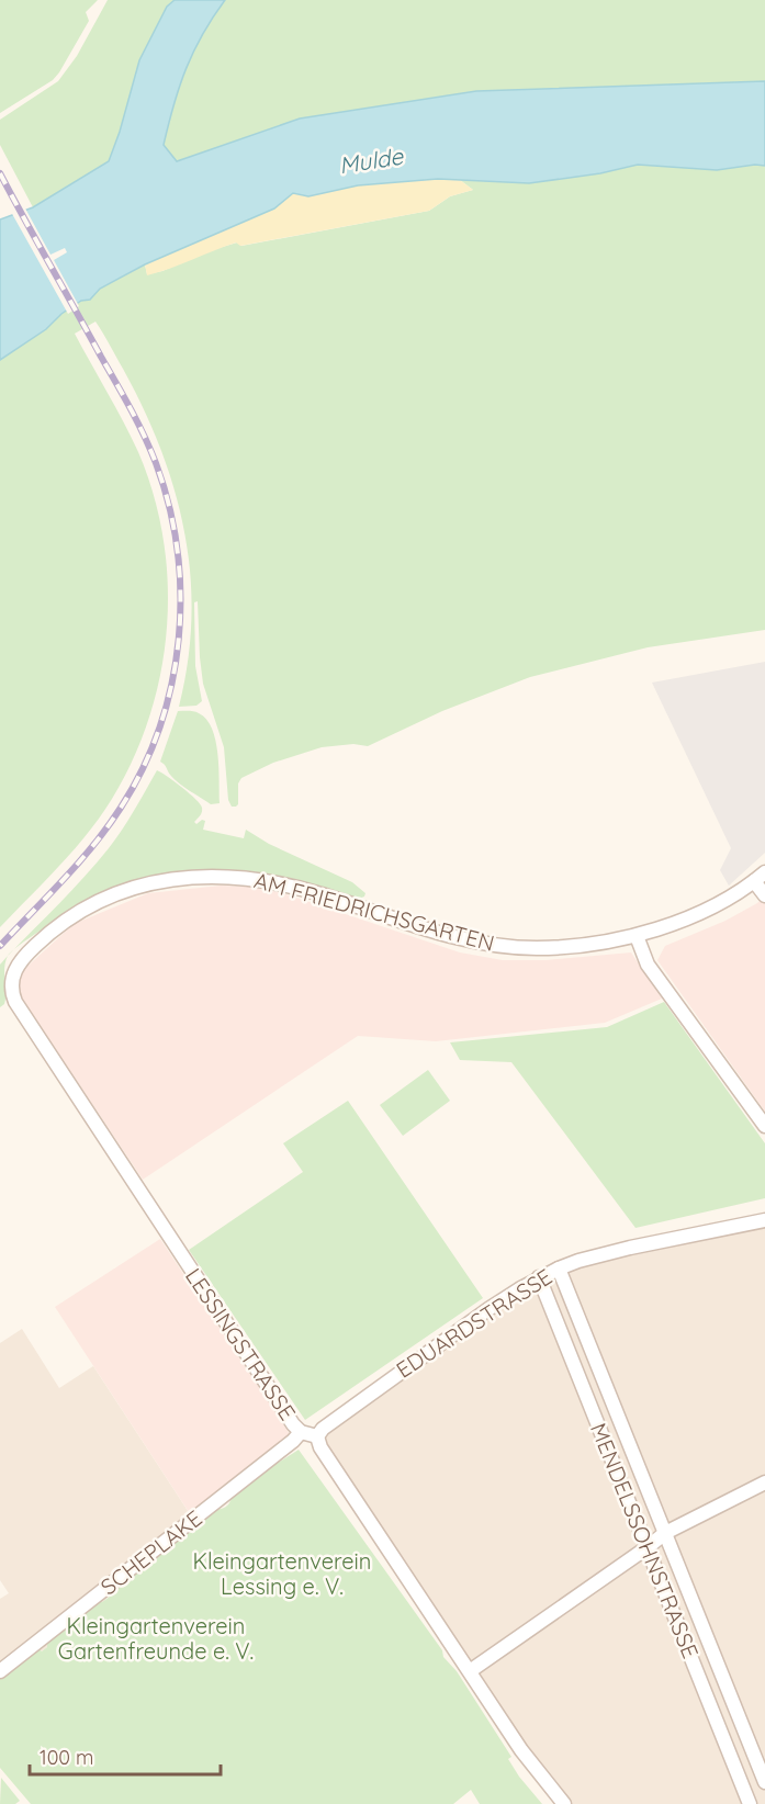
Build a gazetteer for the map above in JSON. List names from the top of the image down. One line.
{"streets":{"street":["AM FRIEDRICHSGARTEN","EDUARDSTRASSE","LESSINGSTRASSE","MENDELSSOHNSTRASSE","SCHEPLAKE"]},"crossings":[["AM FRIEDRICHSGARTEN","LESSINGSTRASSE"],["EDUARDSTRASSE","LESSINGSTRASSE"],["EDUARDSTRASSE","MENDELSSOHNSTRASSE"],["LESSINGSTRASSE","SCHEPLAKE"]],"water":["Mulde"],"parks":["Kleingartenverein Lessing e. V.","Kleingartenverein Gartenfreunde e. V."],"scale_bar":"100 m"}
